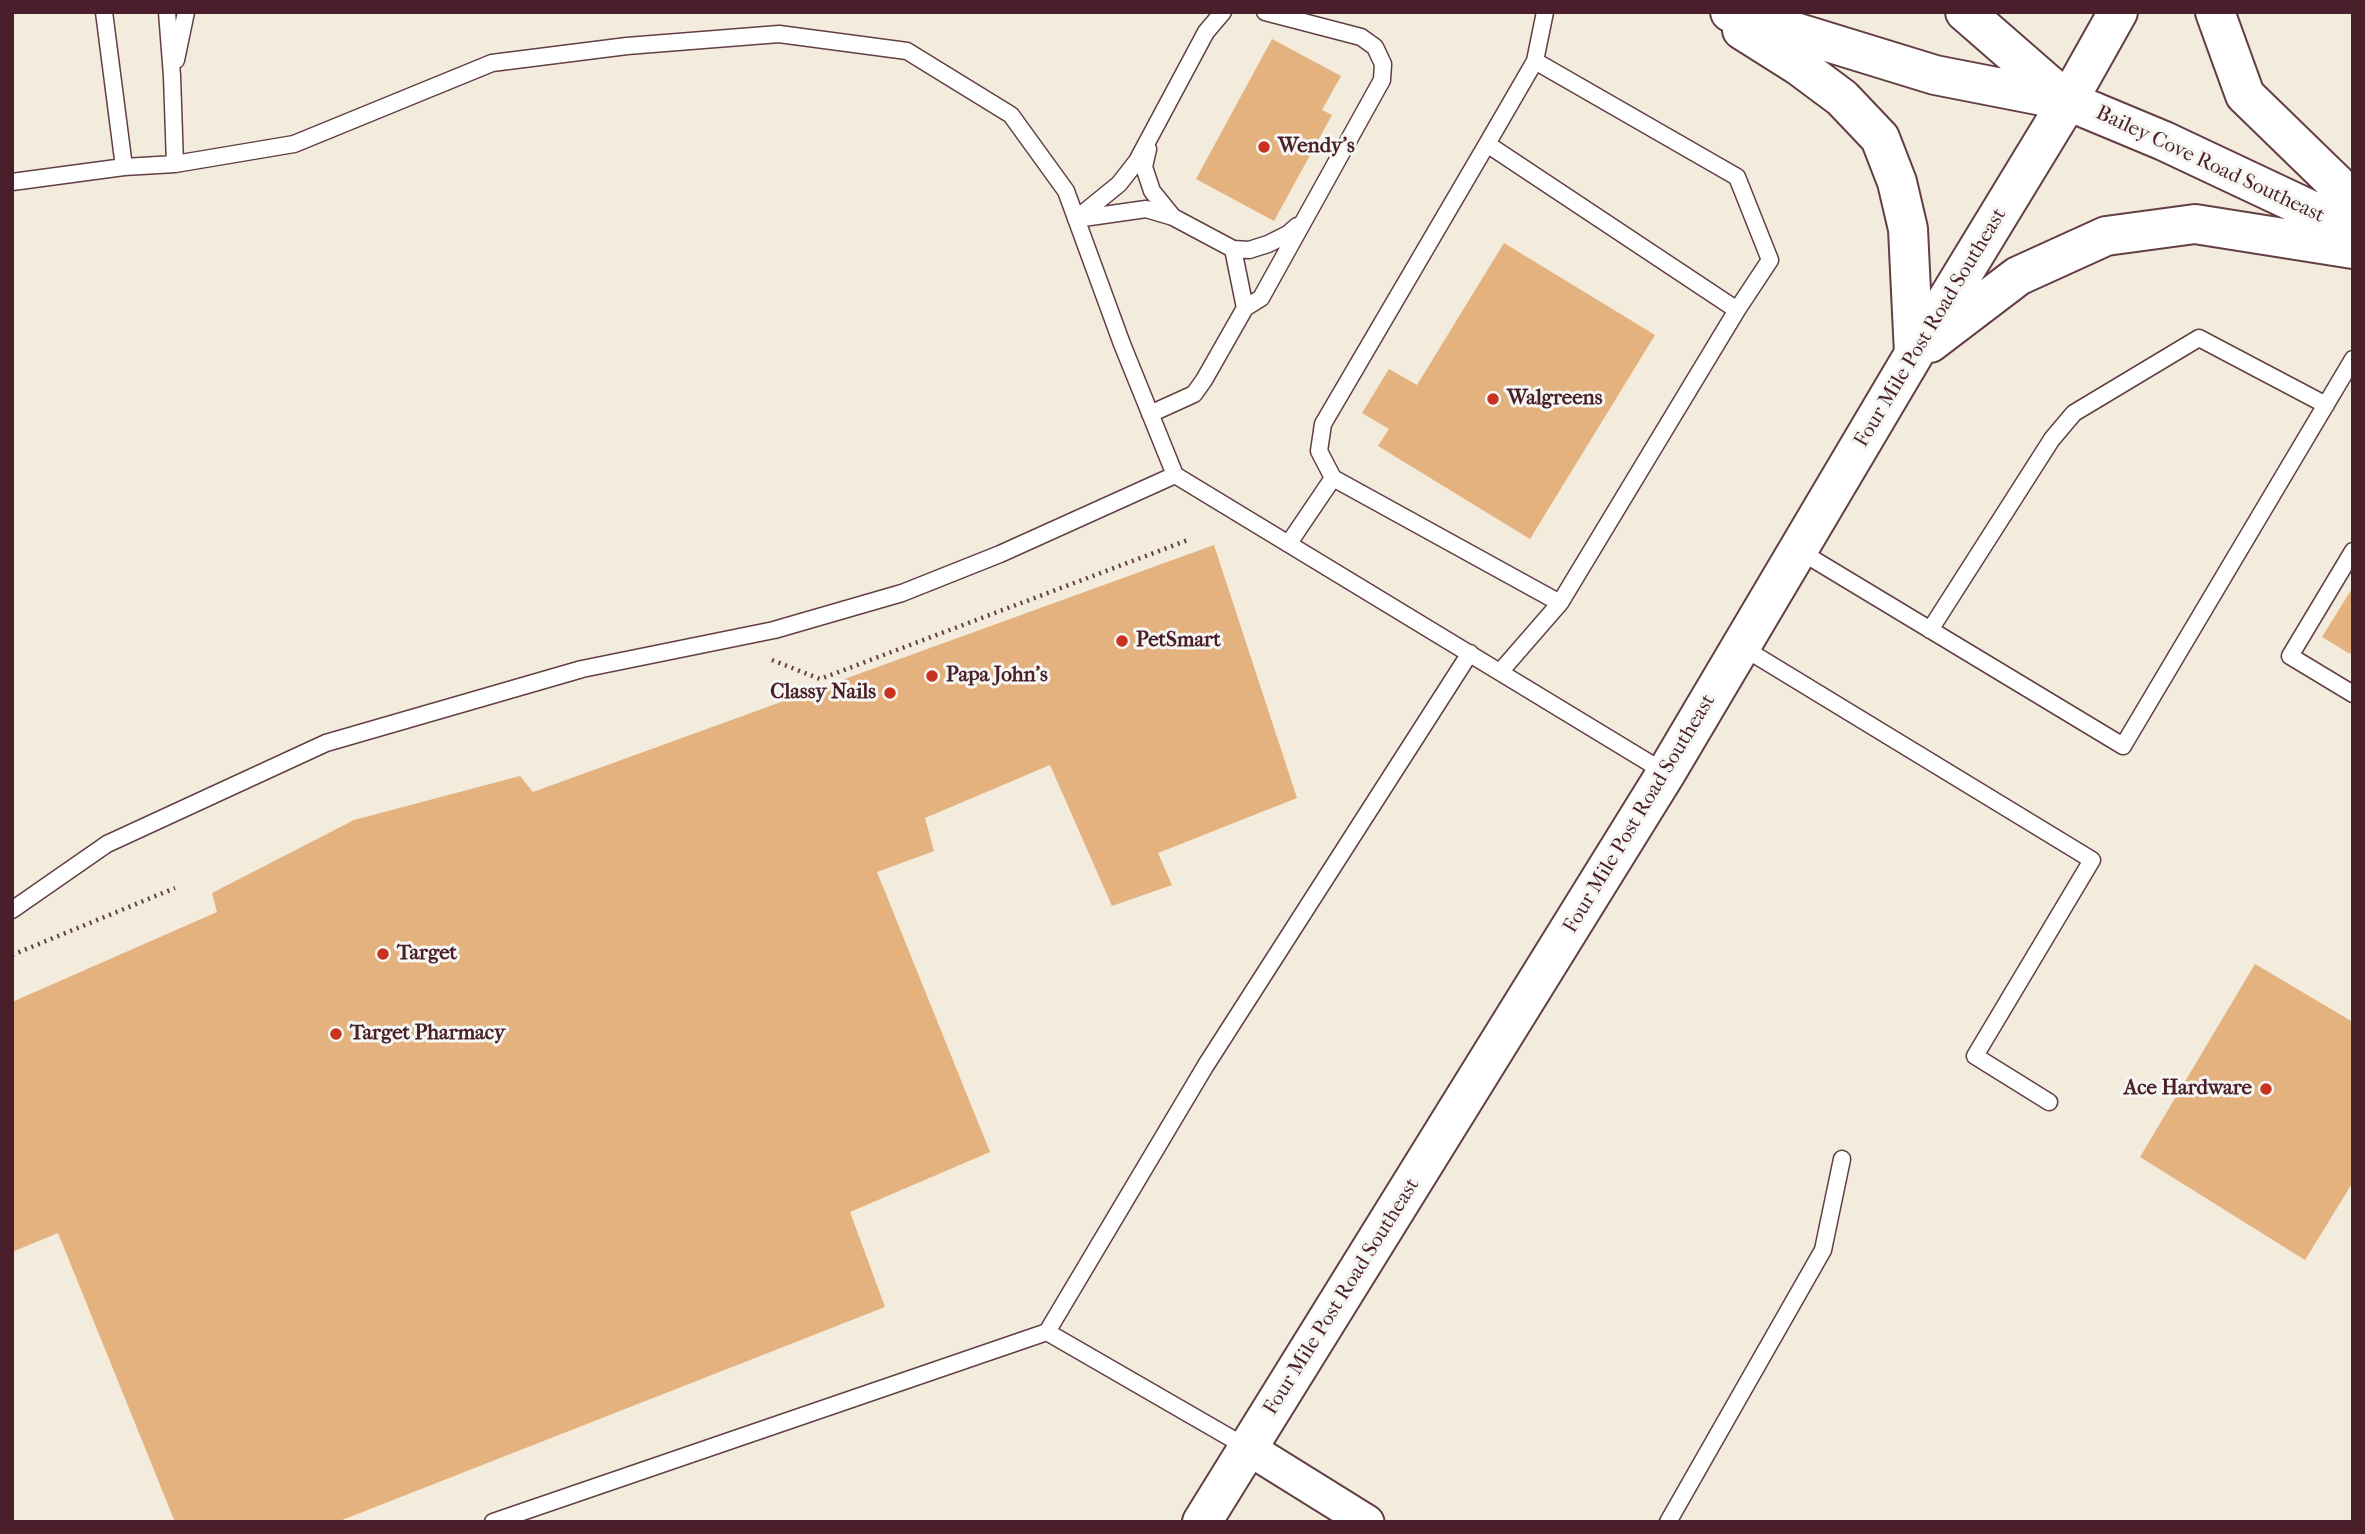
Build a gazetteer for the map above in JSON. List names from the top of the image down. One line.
{"streets":{"main road":["Bailey Cove Road Southeast","Four Mile Post Road Southeast"]},"crossings":[["Bailey Cove Road Southeast","Four Mile Post Road Southeast"]],"places":["Wendy's","Walgreens","PetSmart","Papa John's","Classy Nails","Target","Target Pharmacy","Ace Hardware"]}
